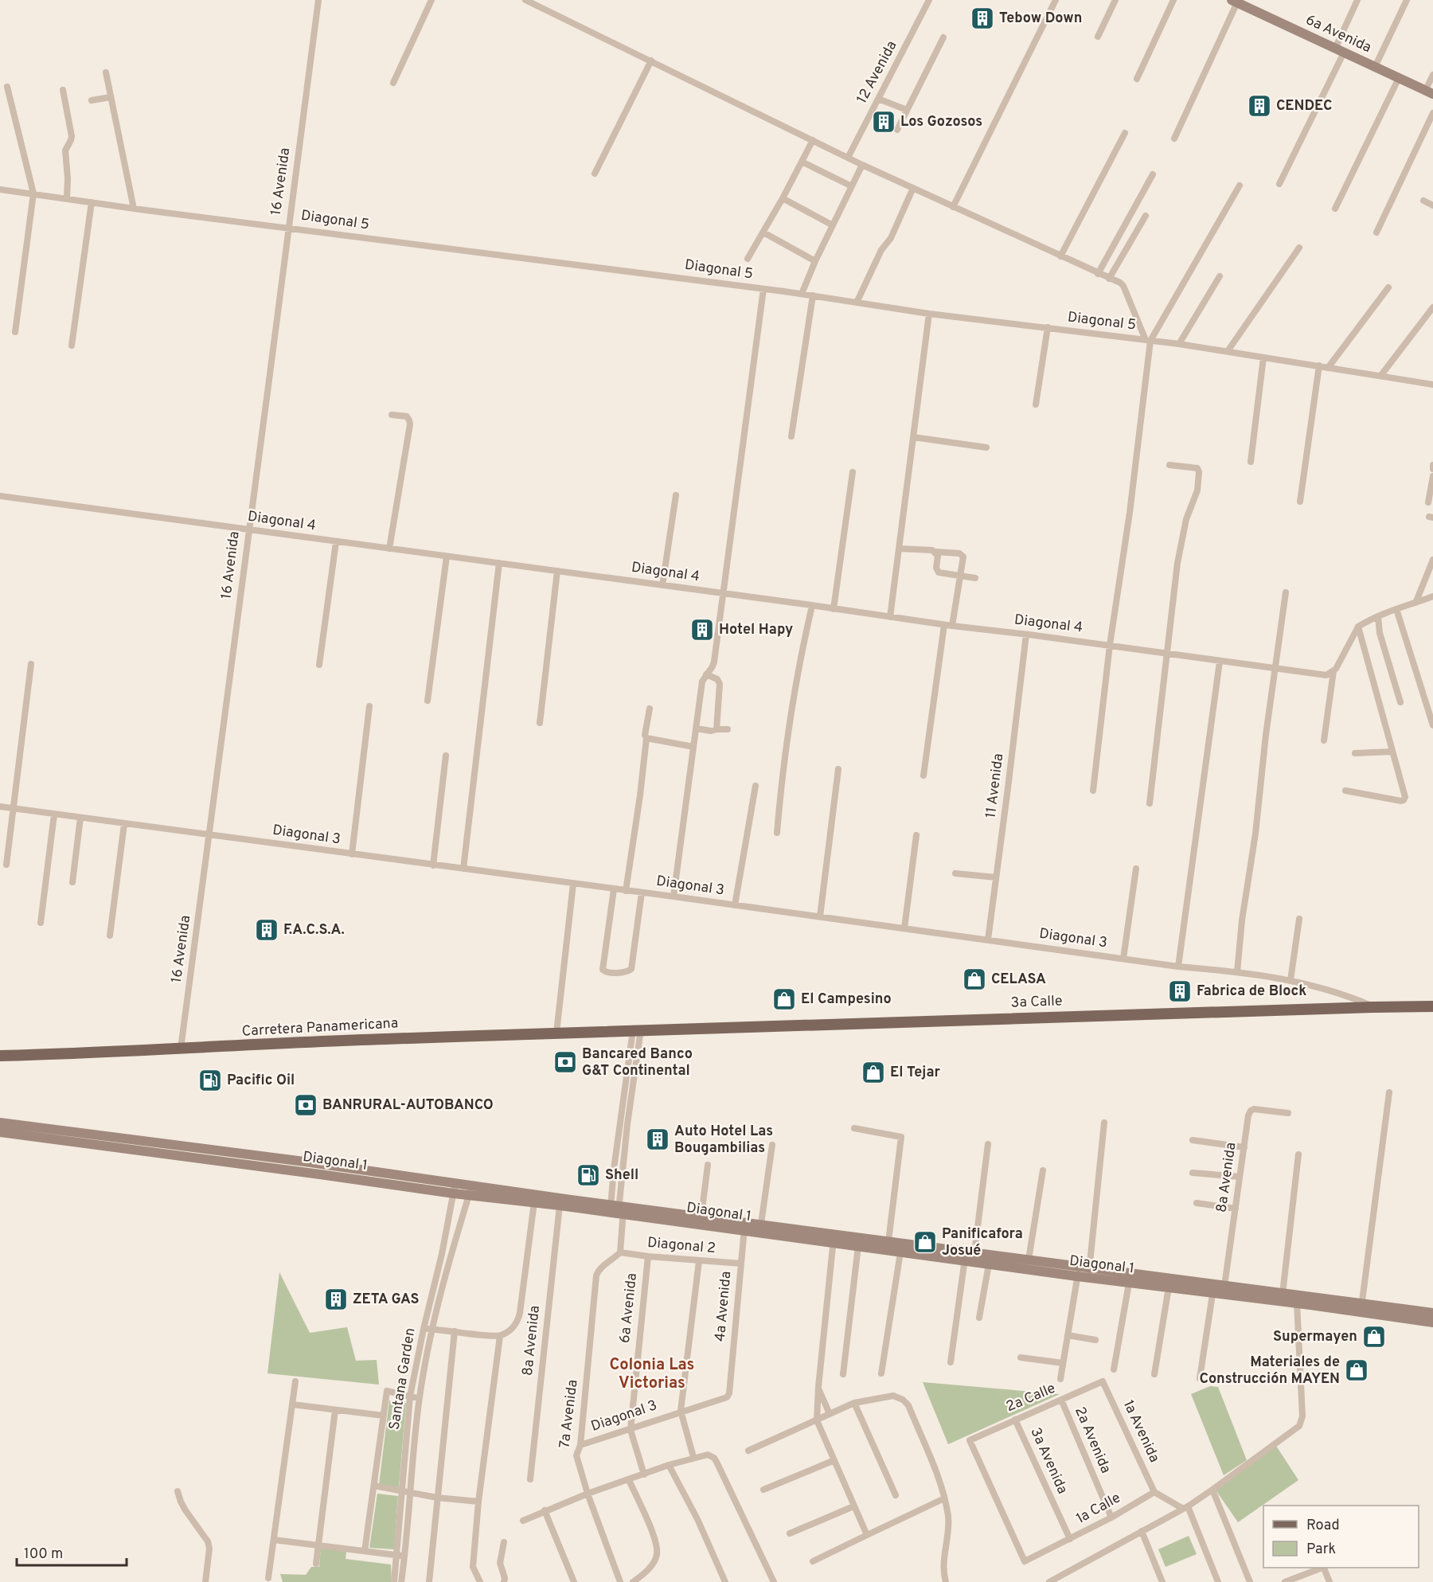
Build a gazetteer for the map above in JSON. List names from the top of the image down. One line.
{"streets":{"main road":["6a Avenida","3a Calle","Carretera Panamericana","Diagonal 1"],"street":["12 Avenida","16 Avenida","Diagonal 5","Diagonal 4","11 Avenida","Diagonal 3","8a Avenida","Diagonal 2","4a Avenida","Santana Garden","2a Calle","7a Avenida","1a Avenida","2a Avenida","3a Avenida","1a Calle"]},"crossings":[["6a Avenida","Diagonal 3"],["6a Avenida","Diagonal 2"],["16 Avenida","Diagonal 5"],["16 Avenida","Diagonal 4"],["16 Avenida","Diagonal 3"],["16 Avenida","Carretera Panamericana"],["Diagonal 4","11 Avenida"],["11 Avenida","Diagonal 3"],["Diagonal 3","3a Calle"],["Diagonal 3","4a Avenida"],["Diagonal 3","7a Avenida"],["3a Calle","Carretera Panamericana"],["Diagonal 1","8a Avenida"],["Diagonal 1","4a Avenida"],["Diagonal 1","Santana Garden"],["Diagonal 2","4a Avenida"],["Diagonal 2","7a Avenida"],["2a Calle","1a Avenida"],["2a Calle","2a Avenida"],["2a Calle","3a Avenida"],["2a Calle","1a Calle"],["1a Avenida","1a Calle"],["2a Avenida","1a Calle"],["3a Avenida","1a Calle"]],"districts":["Colonia Las Victorias"],"places":{"building":["Tebow Down","CENDEC","Los Gozosos","Hotel Hapy","F.A.C.S.A.","Fabrica de Block","Auto Hotel Las Bougambilias","ZETA GAS"],"shop":["CELASA","El Campesino","El Tejar","Panificafora Josué","Supermayen","Materiales de Construcción MAYEN"],"bank":["Bancared Banco G&T Continental","BANRURAL-AUTOBANCO"],"fuel station":["Pacific Oil","Shell"]},"legend":["Road","Park"],"scale_bar":"100 m"}
